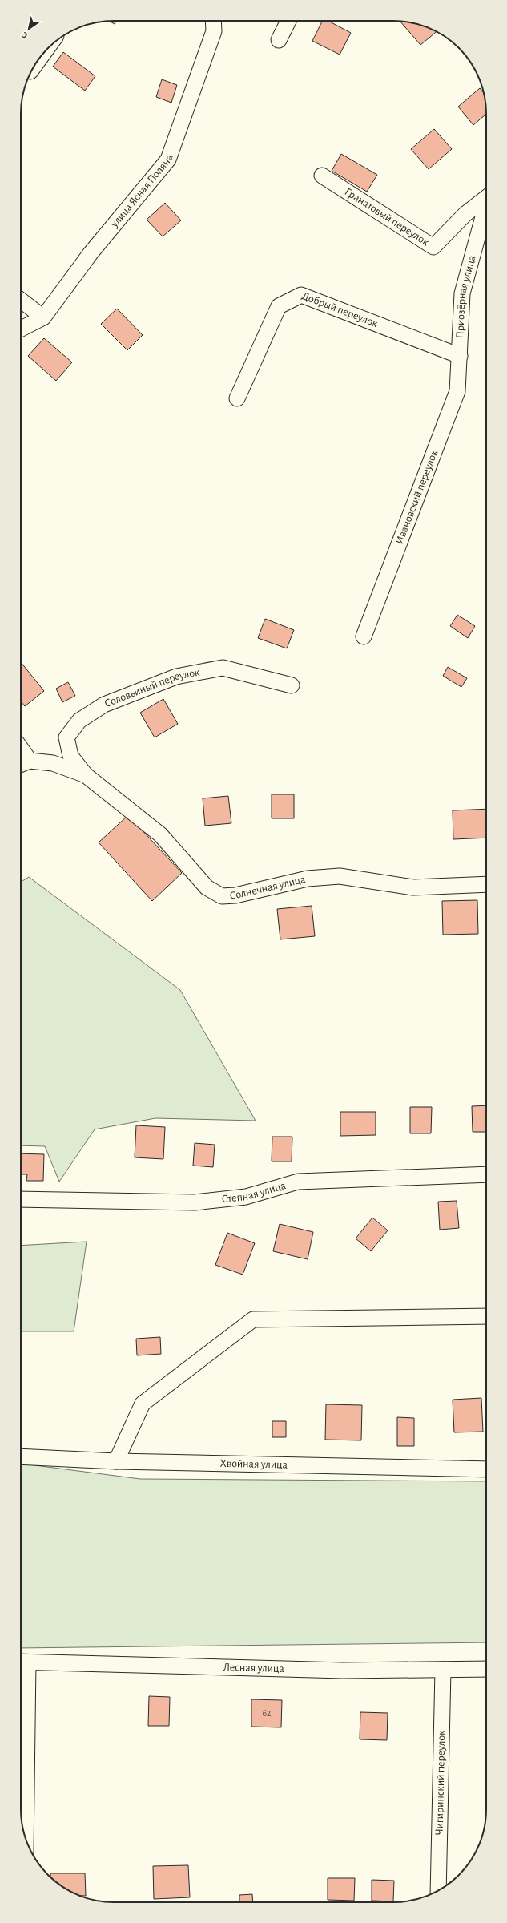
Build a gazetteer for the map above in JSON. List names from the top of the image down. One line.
{"streets":{"street":["улица Ясная Поляна","Гранатовый переулок","Приозёрная улица","Добрый переулок","Ивановский переулок","Соловьиный переулок","Солнечная улица","Степная улица","Хвойная улица","Лесная улица","Чигиринский переулок"]},"crossings":[["Приозёрная улица","Добрый переулок"],["Приозёрная улица","Ивановский переулок"],["Добрый переулок","Ивановский переулок"],["Соловьиный переулок","Солнечная улица"],["Лесная улица","Чигиринский переулок"]],"house_numbers":["62"],"north":"bottom left"}
